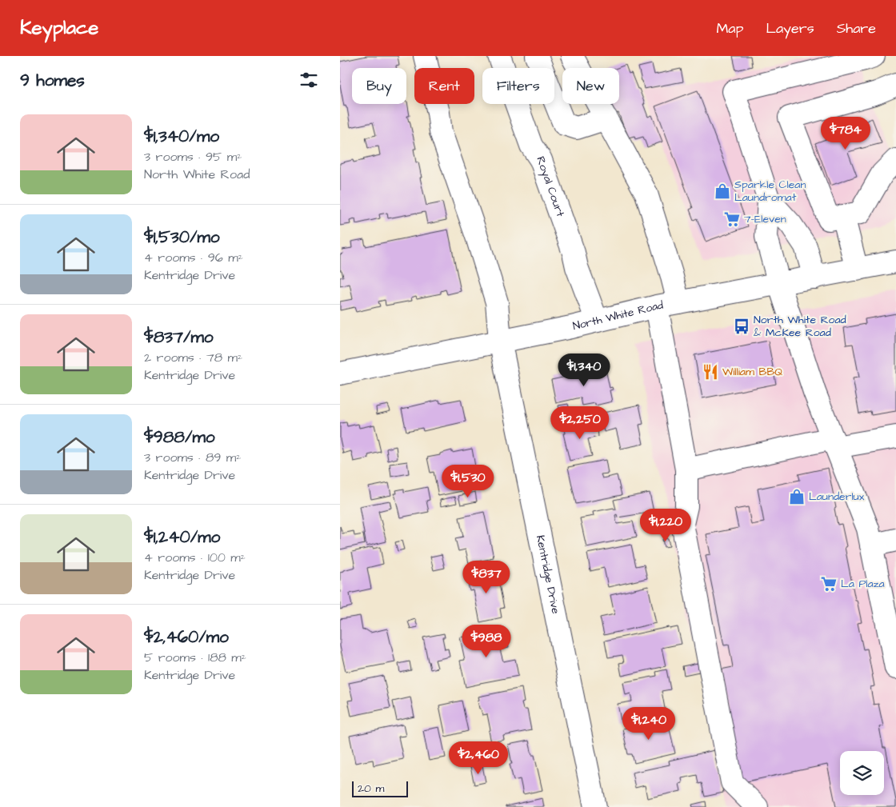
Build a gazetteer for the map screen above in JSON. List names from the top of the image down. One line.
{"streets":{"street":["Royal Court","North White Road","Kentridge Drive"]},"crossings":[["Royal Court","North White Road"],["North White Road","Kentridge Drive"]],"places":{"shop":["Sparkle Clean Laundromat","Launderlux"],"supermarket":["7-Eleven","La Plaza"],"bus stop":["North White Road & McKee Road"],"restaurant":["William BBQ"]},"scale_bar":"20 m","page":{"header":"Keyplace","nav":["Map","Layers","Share"],"heading":"9 homes","chip":["Buy","Rent","Filters","New"],"list":[{"name":"$1,340/mo","note":"3 rooms · 95 m² · North White Road"},{"name":"$1,530/mo","note":"4 rooms · 96 m² · Kentridge Drive"},{"name":"$837/mo","note":"2 rooms · 78 m² · Kentridge Drive"},{"name":"$988/mo","note":"3 rooms · 89 m² · Kentridge Drive"},{"name":"$1,240/mo","note":"4 rooms · 100 m² · Kentridge Drive"},{"name":"$2,460/mo","note":"5 rooms · 188 m² · Kentridge Drive"}],"price":["$784","$1,340","$2,250","$1,530","$1,220","$837","$988","$1,240","$2,460"],"scale":"20 m"}}
